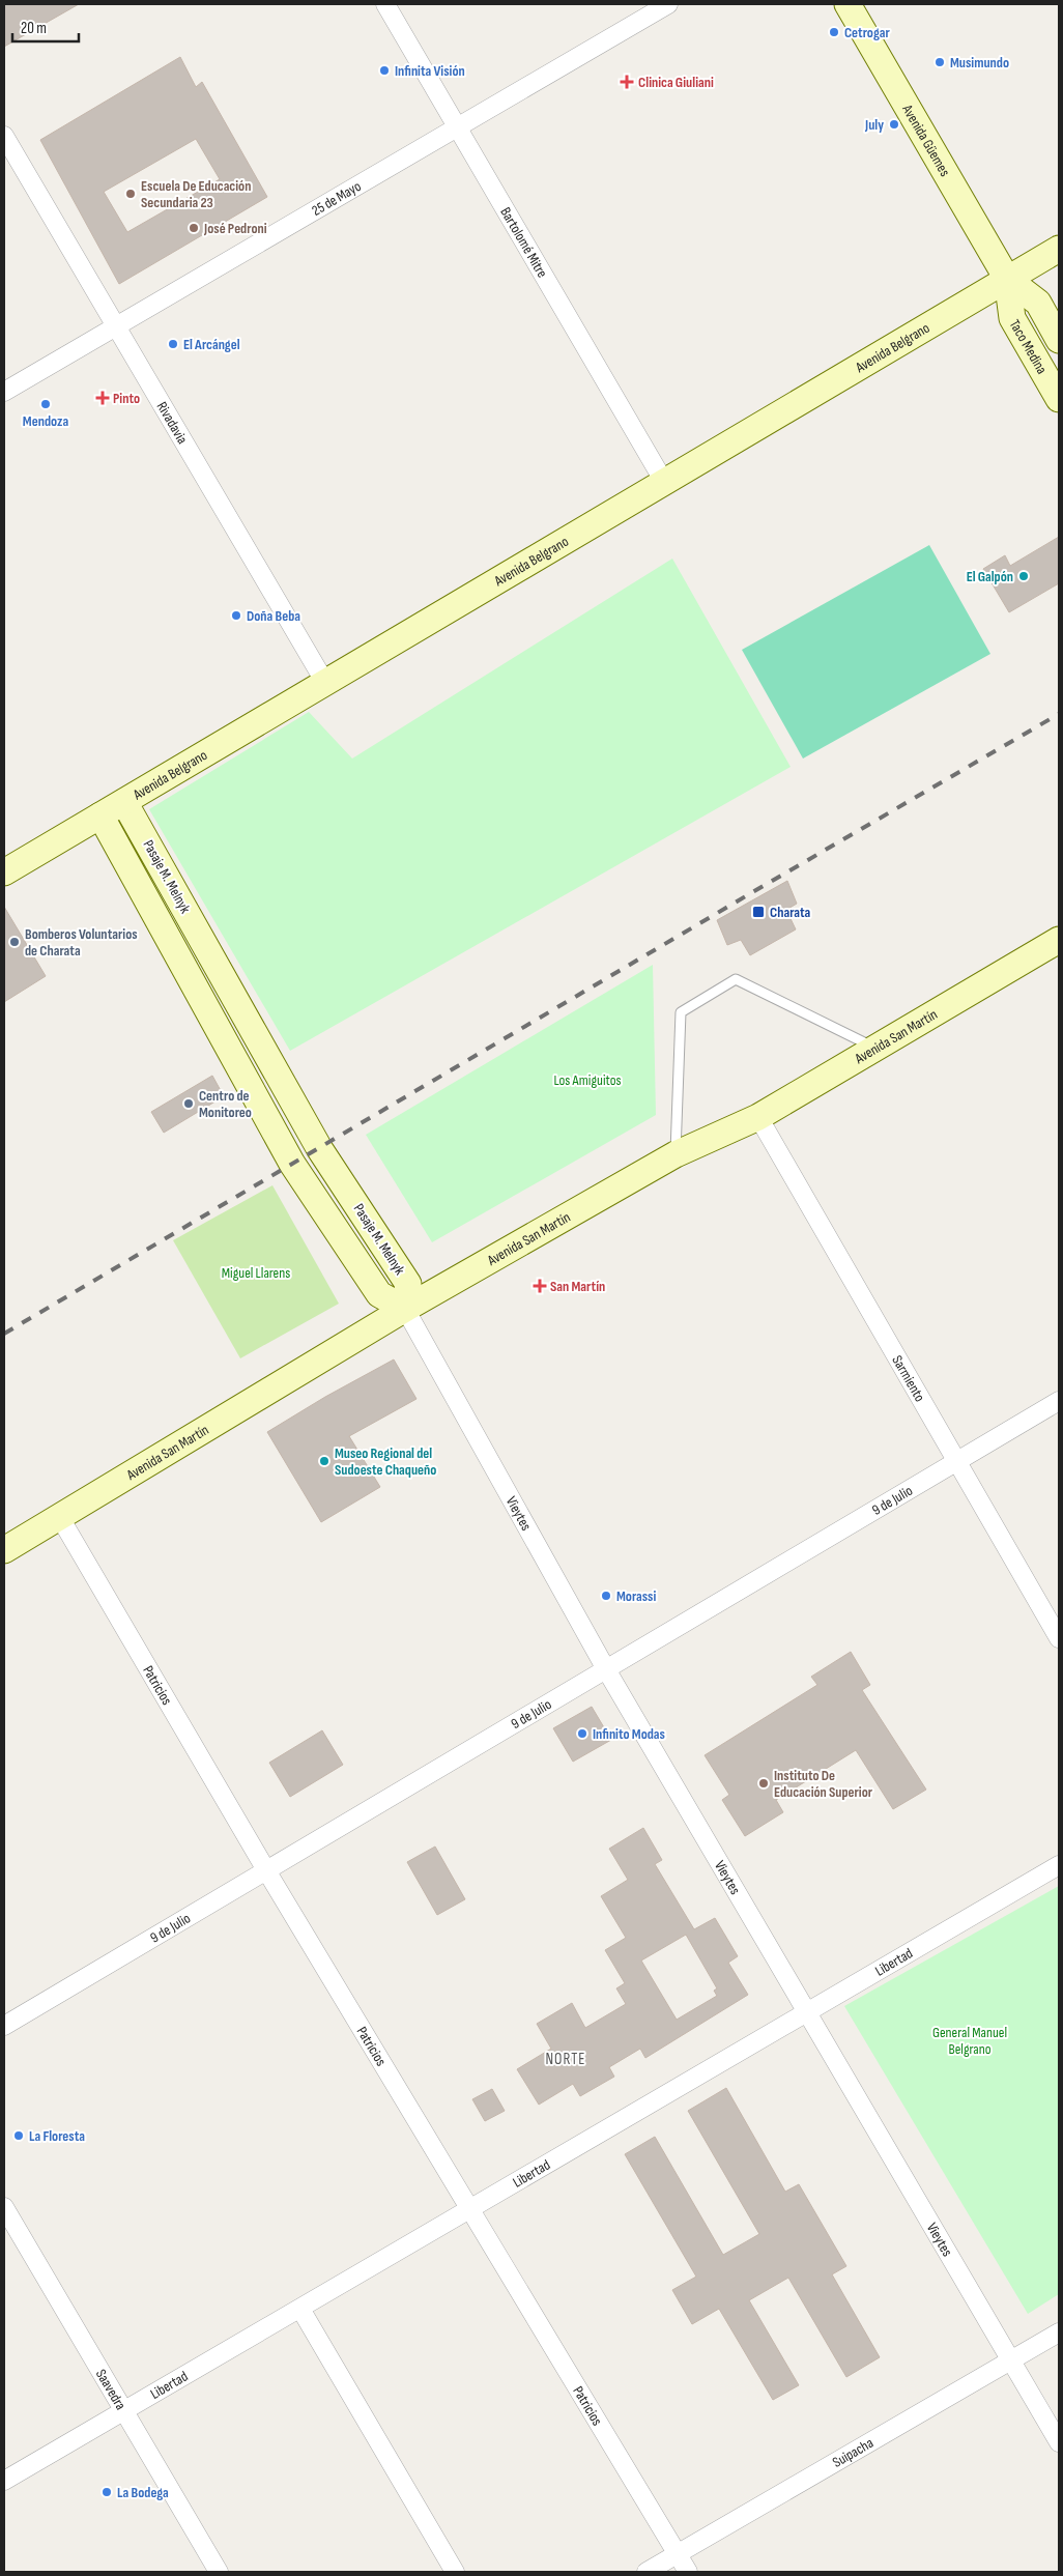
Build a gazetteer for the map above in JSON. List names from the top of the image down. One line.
{"streets":{"main road":["Avenida Güemes","Taco Medina","Avenida Belgrano","Pasaje M. Melnyk","Avenida San Martín"],"street":["25 de Mayo","Bartolomé Mitre","Rivadavia","Sarmiento","9 de Julio","Vieytes","Patricios","Libertad","Saavedra","Suipacha"]},"crossings":[["Avenida Güemes","Taco Medina"],["Avenida Güemes","Avenida Belgrano"],["25 de Mayo","Bartolomé Mitre"],["25 de Mayo","Rivadavia"],["Bartolomé Mitre","Avenida Belgrano"],["Taco Medina","Avenida Belgrano"],["Avenida Belgrano","Rivadavia"],["Avenida Belgrano","Pasaje M. Melnyk"],["Pasaje M. Melnyk","Avenida San Martín"],["Pasaje M. Melnyk","Vieytes"],["Avenida San Martín","Sarmiento"],["Avenida San Martín","Vieytes"],["Avenida San Martín","Patricios"],["Sarmiento","9 de Julio"],["9 de Julio","Vieytes"],["9 de Julio","Patricios"],["Vieytes","Libertad"],["Vieytes","Suipacha"],["Patricios","Libertad"],["Patricios","Suipacha"],["Libertad","Saavedra"]],"districts":["NORTE"],"parks":["Los Amiguitos","Miguel Llarens","General Manuel Belgrano"],"places":{"other":["Cetrogar","Musimundo","Infinita Visión","July","Escuela De Educación Secundaria 23","José Pedroni","El Arcángel","Mendoza","El Galpón","Doña Beba","Bomberos Voluntarios de Charata","Centro de Monitoreo","Museo Regional del Sudoeste Chaqueño","Morassi","Infinito Modas","Instituto De Educación Superior","La Floresta","La Bodega"],"health":["Clinica Giuliani","Pinto","San Martín"],"transit":["Charata"]},"scale_bar":"20 m"}
